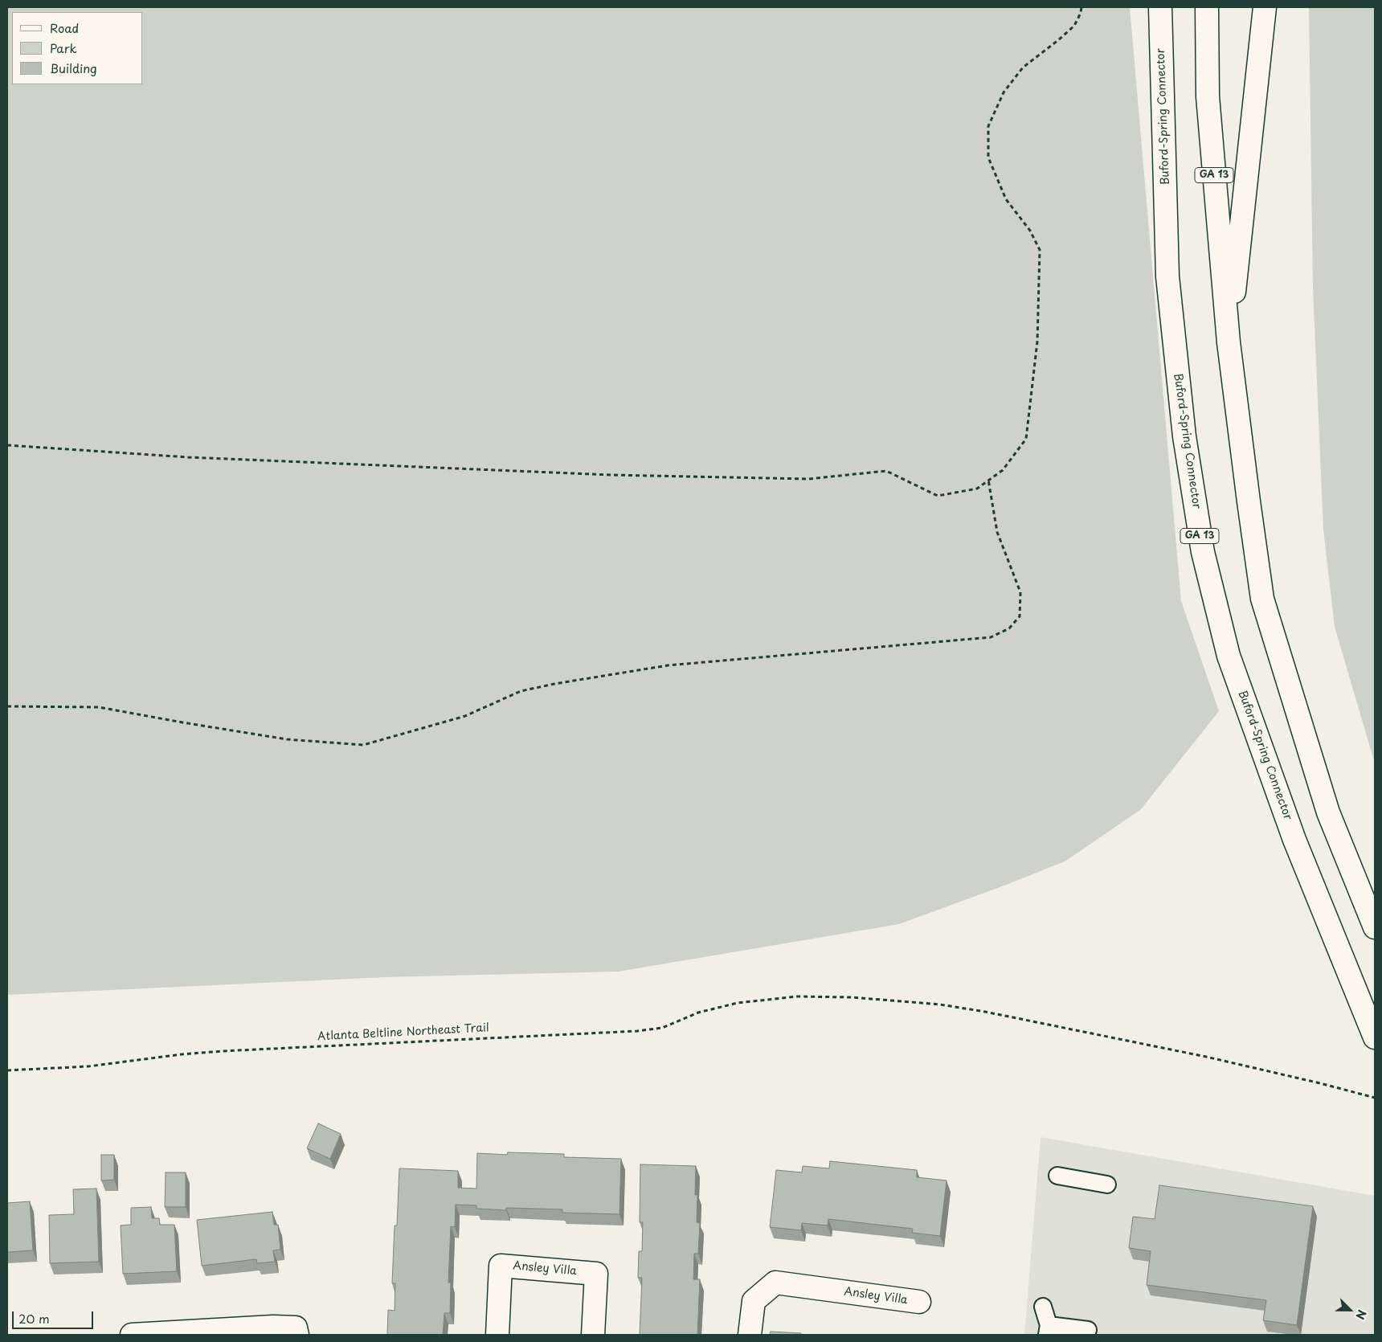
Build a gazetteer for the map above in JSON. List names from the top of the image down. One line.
{"streets":{"main road":["Buford-Spring Connector","GA 13","Ansley Villa"],"path":["Atlanta Beltline Northeast Trail"]},"legend":["Road","Park","Building"],"scale_bar":"20 m","north":"bottom right"}
